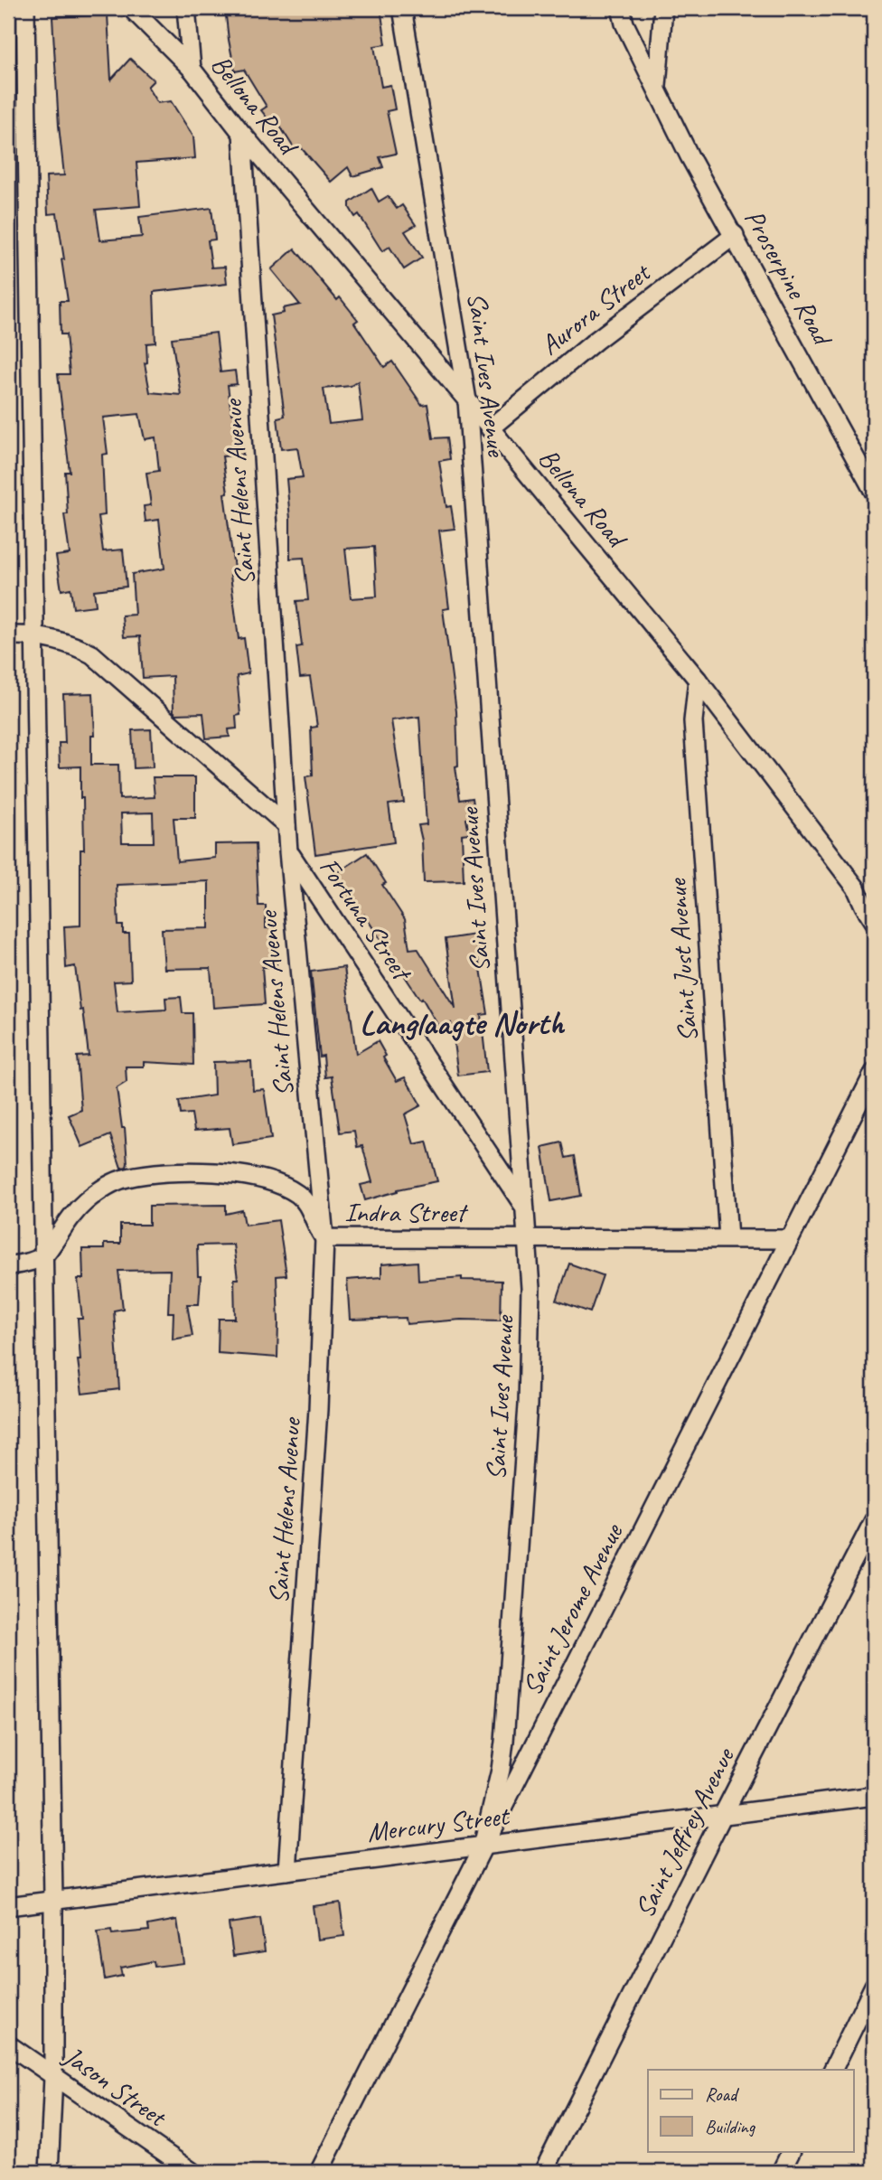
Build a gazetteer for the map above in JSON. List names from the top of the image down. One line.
{"streets":{"street":["Bellona Road","Proserpine Road","Aurora Street","Saint Ives Avenue","Saint Helens Avenue","Fortuna Street","Saint Just Avenue","Indra Street","Saint Jerome Avenue","Mercury Street","Saint Jeffrey Avenue","Jason Street"]},"crossings":[["Bellona Road","Aurora Street"],["Bellona Road","Saint Ives Avenue"],["Bellona Road","Saint Helens Avenue"],["Bellona Road","Saint Just Avenue"],["Proserpine Road","Aurora Street"],["Saint Ives Avenue","Fortuna Street"],["Saint Ives Avenue","Indra Street"],["Saint Ives Avenue","Saint Jerome Avenue"],["Saint Ives Avenue","Mercury Street"],["Saint Helens Avenue","Fortuna Street"],["Saint Helens Avenue","Indra Street"],["Saint Helens Avenue","Mercury Street"],["Saint Just Avenue","Indra Street"],["Indra Street","Saint Jerome Avenue"],["Saint Jerome Avenue","Mercury Street"],["Mercury Street","Saint Jeffrey Avenue"]],"districts":["Langlaagte North"],"legend":["Road","Building"]}
